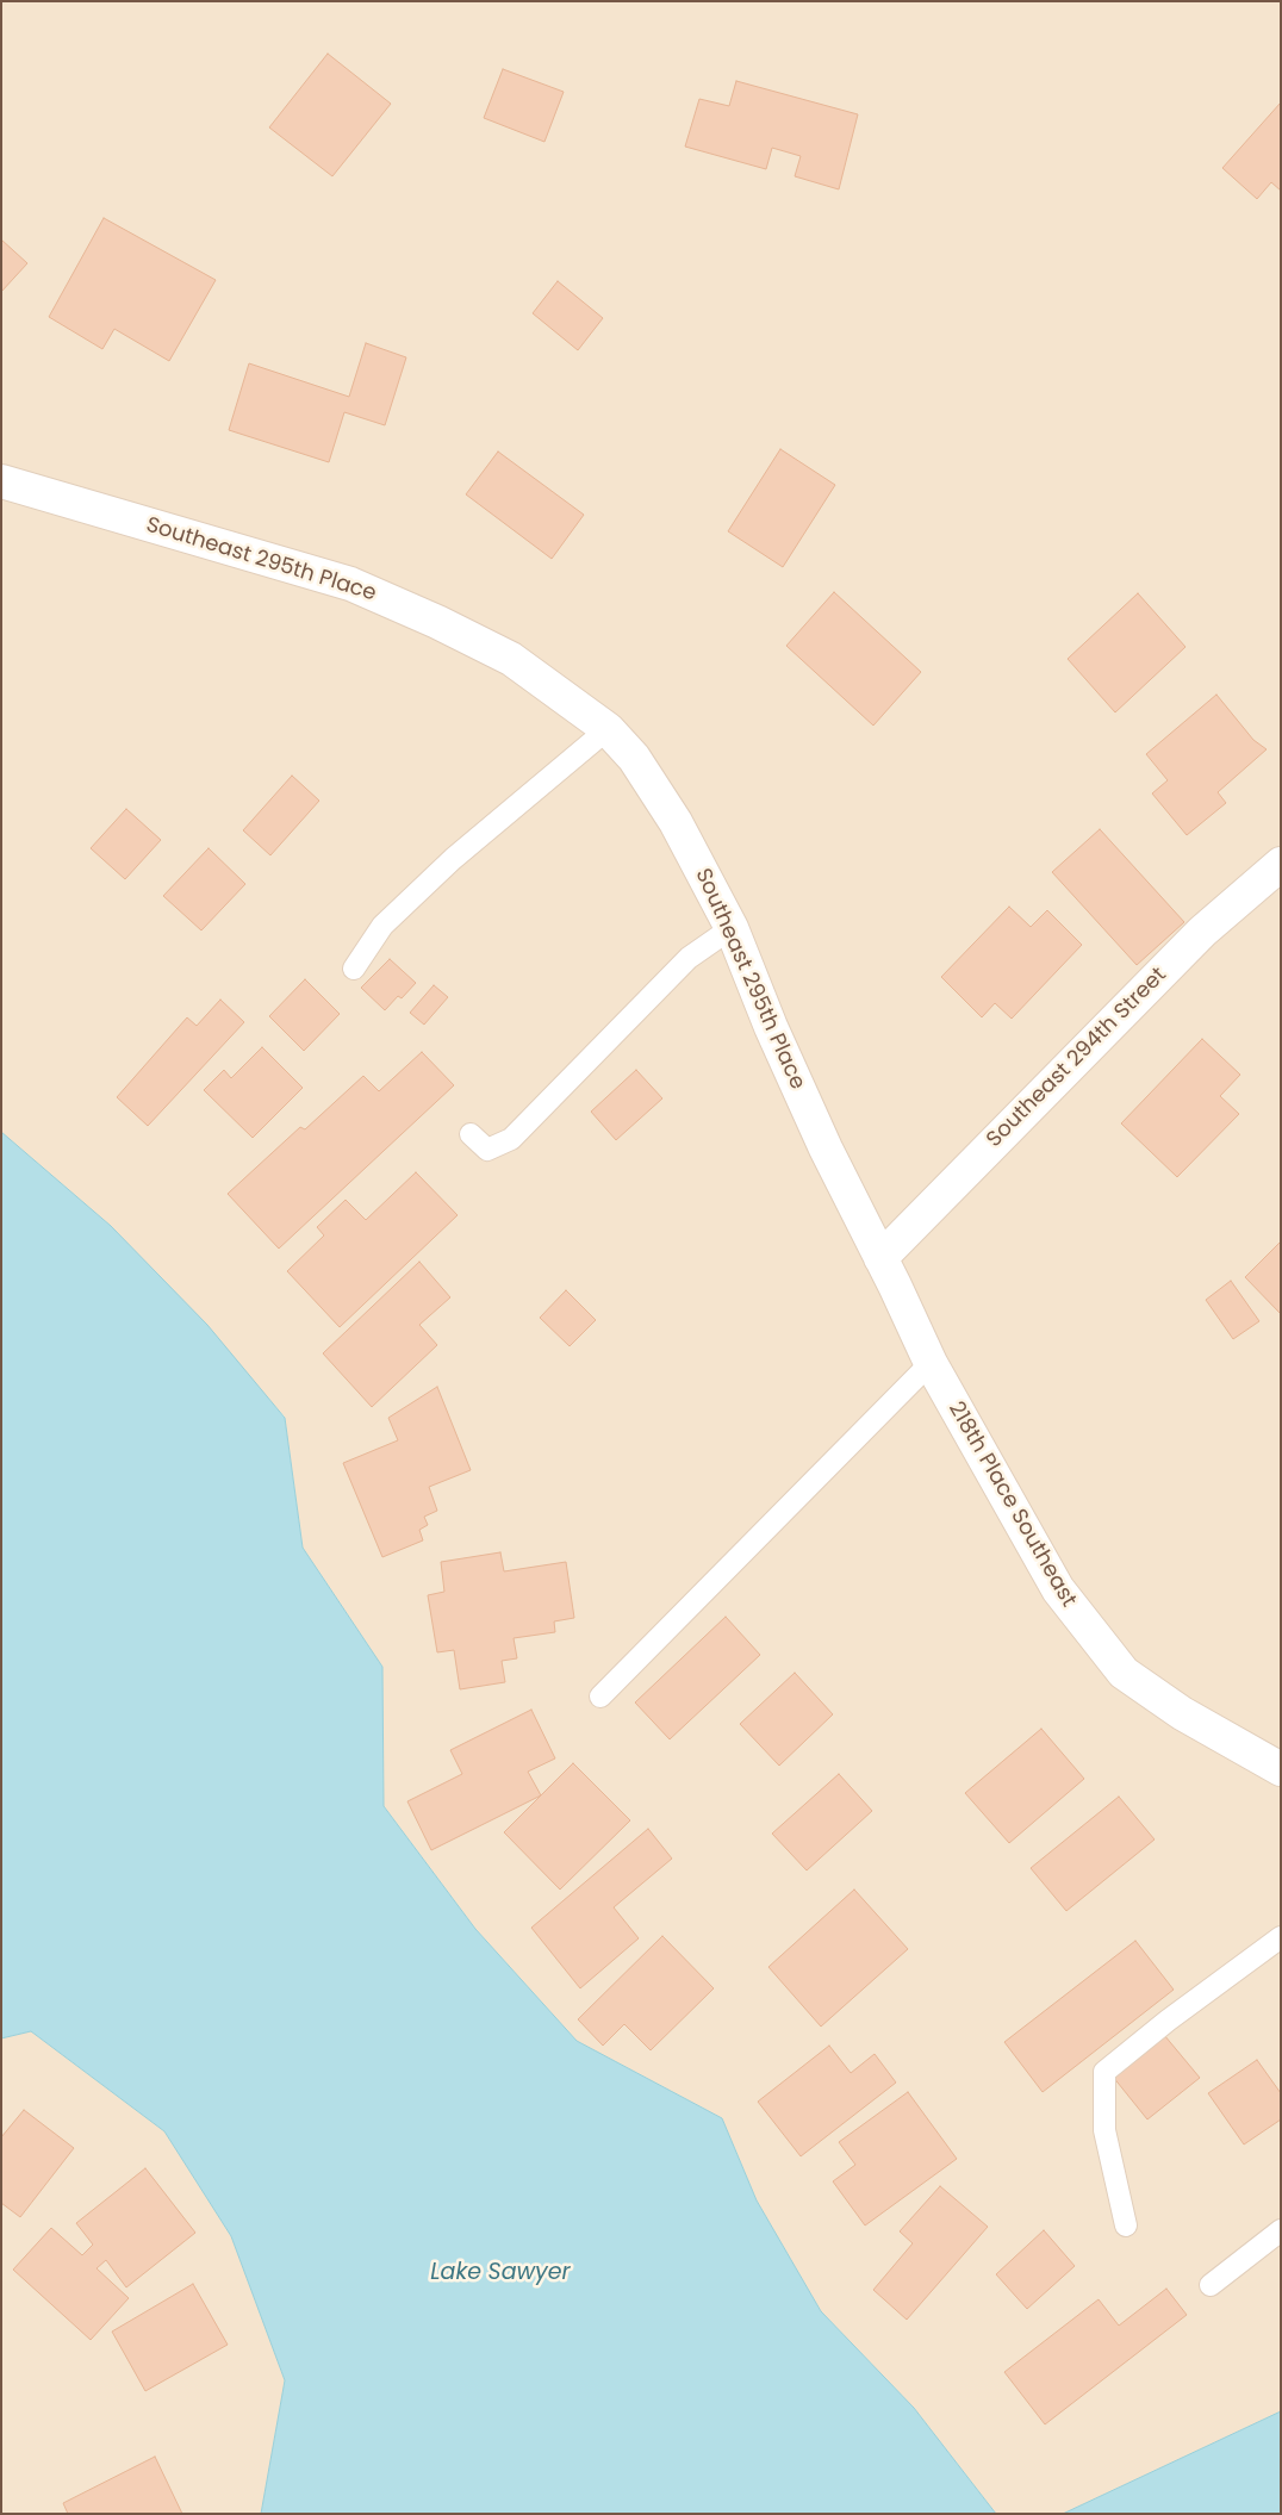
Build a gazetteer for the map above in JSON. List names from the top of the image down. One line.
{"streets":{"street":["Southeast 295th Place","Southeast 294th Street","218th Place Southeast"]},"crossings":[["Southeast 295th Place","Southeast 294th Street"],["Southeast 295th Place","218th Place Southeast"],["Southeast 294th Street","218th Place Southeast"]],"water":["Lake Sawyer"]}
